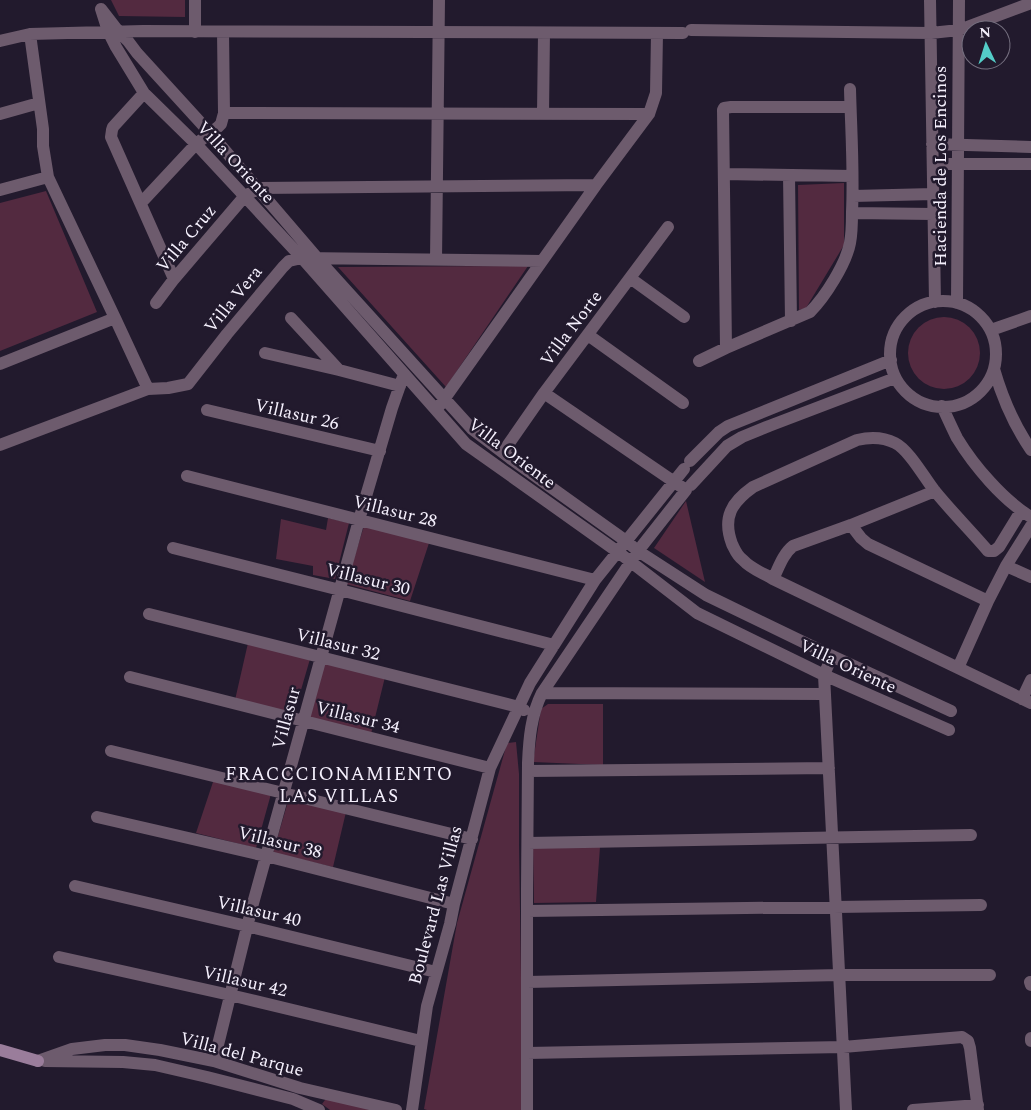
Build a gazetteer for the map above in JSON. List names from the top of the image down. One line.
{"streets":{"street":["Villa Oriente","Hacienda de Los Encinos","Villa Cruz","Villa Vera","Villa Norte","Villasur 26","Villasur 28","Villasur 30","Villasur 32","Villasur 34","Villasur","Villasur 38","Boulevard Las Villas","Villasur 40","Villasur 42","Villa del Parque"]},"crossings":[["Villa Oriente","Villa Cruz"],["Villa Oriente","Villa Vera"],["Villa Oriente","Villa Norte"],["Villa Oriente","Villasur"],["Villa Oriente","Boulevard Las Villas"],["Hacienda de Los Encinos","Boulevard Las Villas"],["Villasur 26","Villasur"],["Villasur 28","Villasur"],["Villasur 28","Boulevard Las Villas"],["Villasur 30","Villasur"],["Villasur 30","Boulevard Las Villas"],["Villasur 32","Villasur"],["Villasur 32","Boulevard Las Villas"],["Villasur 34","Villasur"],["Villasur 34","Boulevard Las Villas"],["Villasur","Villasur 38"],["Villasur","Villasur 40"],["Villasur","Villasur 42"],["Villasur","Villa del Parque"],["Villasur 38","Boulevard Las Villas"],["Boulevard Las Villas","Villasur 40"],["Boulevard Las Villas","Villasur 42"]],"districts":["FRACCCIONAMIENTO LAS VILLAS"],"north":"top"}
